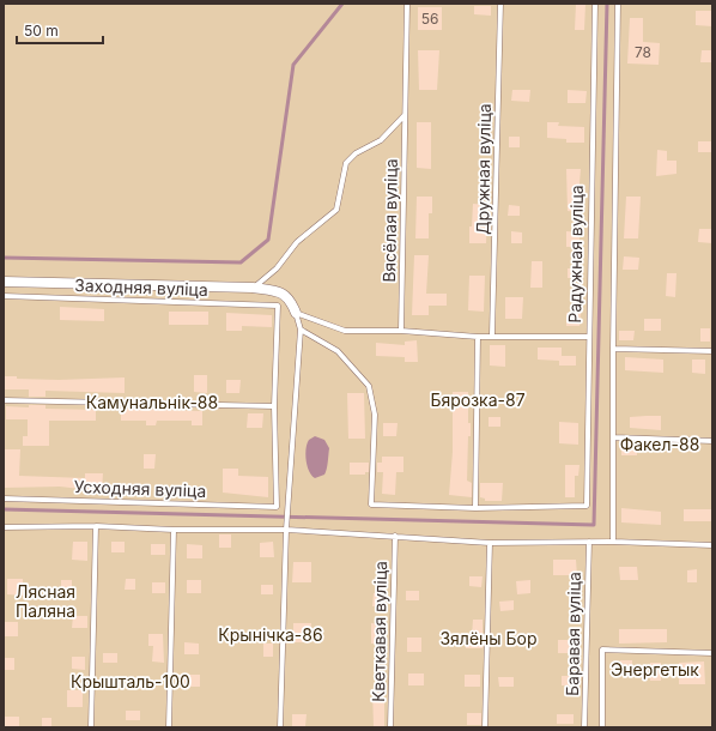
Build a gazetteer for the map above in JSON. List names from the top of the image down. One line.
{"streets":{"lane":["Дружная вуліца","Вясёлая вуліца","Радужная вуліца","Заходняя вуліца","Усходняя вуліца","Кветкавая вуліца","Баравая вуліца"]},"crossings":[["Заходняя вуліца","Усходняя вуліца"]],"parks":["Бярозка-87","Камунальнік-88","Факел-88","Лясная Паляна","Крынічка-86","Зялёны Бор","Энергетык","Крышталь-100"],"house_numbers":["56","78"],"scale_bar":"50 m"}
